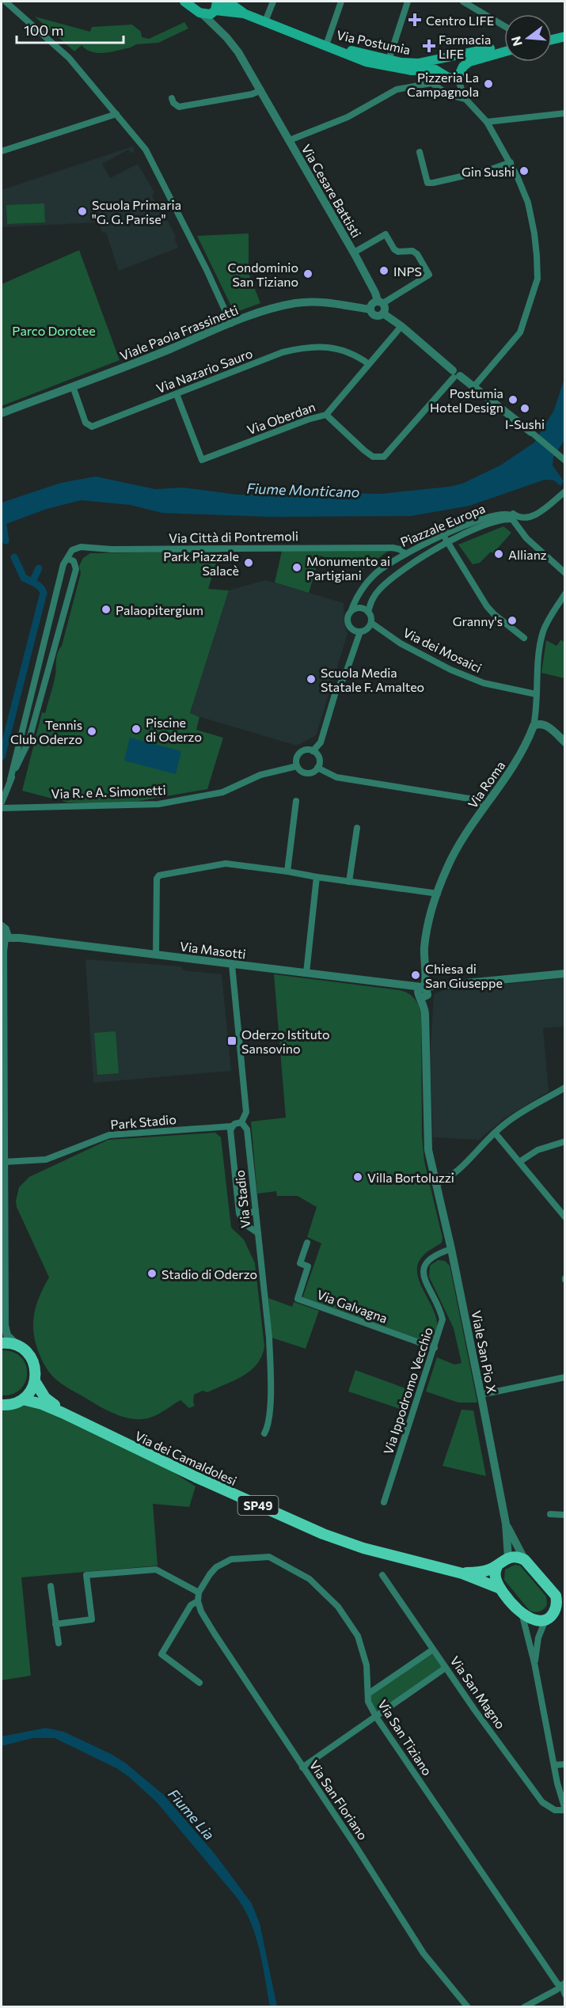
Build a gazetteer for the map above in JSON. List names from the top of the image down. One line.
{"streets":{"main road":["Via Postumia","Via dei Camaldolesi","SP49"],"street":["Via Cesare Battisti","Viale Paola Frassinetti","Via Nazario Sauro","Via Oberdan","Piazzale Europa","Via Città di Pontremoli","Via dei Mosaici","Via Roma","Via R. e A. Simonetti","Via Masotti","Park Stadio","Via Stadio","Via Galvagna","Viale San Pio X","Via Ippodromo Vecchio","Via San Magno","Via San Tiziano","Via San Floriano"]},"crossings":[["Via Postumia","Via Cesare Battisti"],["Via Cesare Battisti","Viale Paola Frassinetti"],["Viale Paola Frassinetti","Via Nazario Sauro"],["Via Nazario Sauro","Via Oberdan"],["Piazzale Europa","Via Città di Pontremoli"],["Piazzale Europa","Via dei Mosaici"],["Via dei Mosaici","Via Roma"],["Via Roma","Via Masotti"],["Via Roma","Viale San Pio X"],["Park Stadio","Via Stadio"],["Via Galvagna","Via Ippodromo Vecchio"],["Viale San Pio X","Via Ippodromo Vecchio"],["Viale San Pio X","SP49"],["Via dei Camaldolesi","SP49"],["Via San Tiziano","Via San Floriano"]],"water":["Fiume Monticano","Fiume Lia"],"parks":["Parco Dorotee"],"places":{"health":["Centro LIFE","Farmacia LIFE"],"other":["Pizzeria La Campagnola","Gin Sushi","Scuola Primaria \"G. G. Parise\"","INPS","Condominio San Tiziano","Postumia Hotel Design","I-Sushi","Allianz","Park Piazzale Salacè","Monumento ai Partigiani","Palaopitergium","Granny's","Scuola Media Statale F. Amalteo","Piscine di Oderzo","Tennis Club Oderzo","Chiesa di San Giuseppe","Villa Bortoluzzi","Stadio di Oderzo"],"transit":["Oderzo Istituto Sansovino"]},"scale_bar":"100 m","north":"left"}
